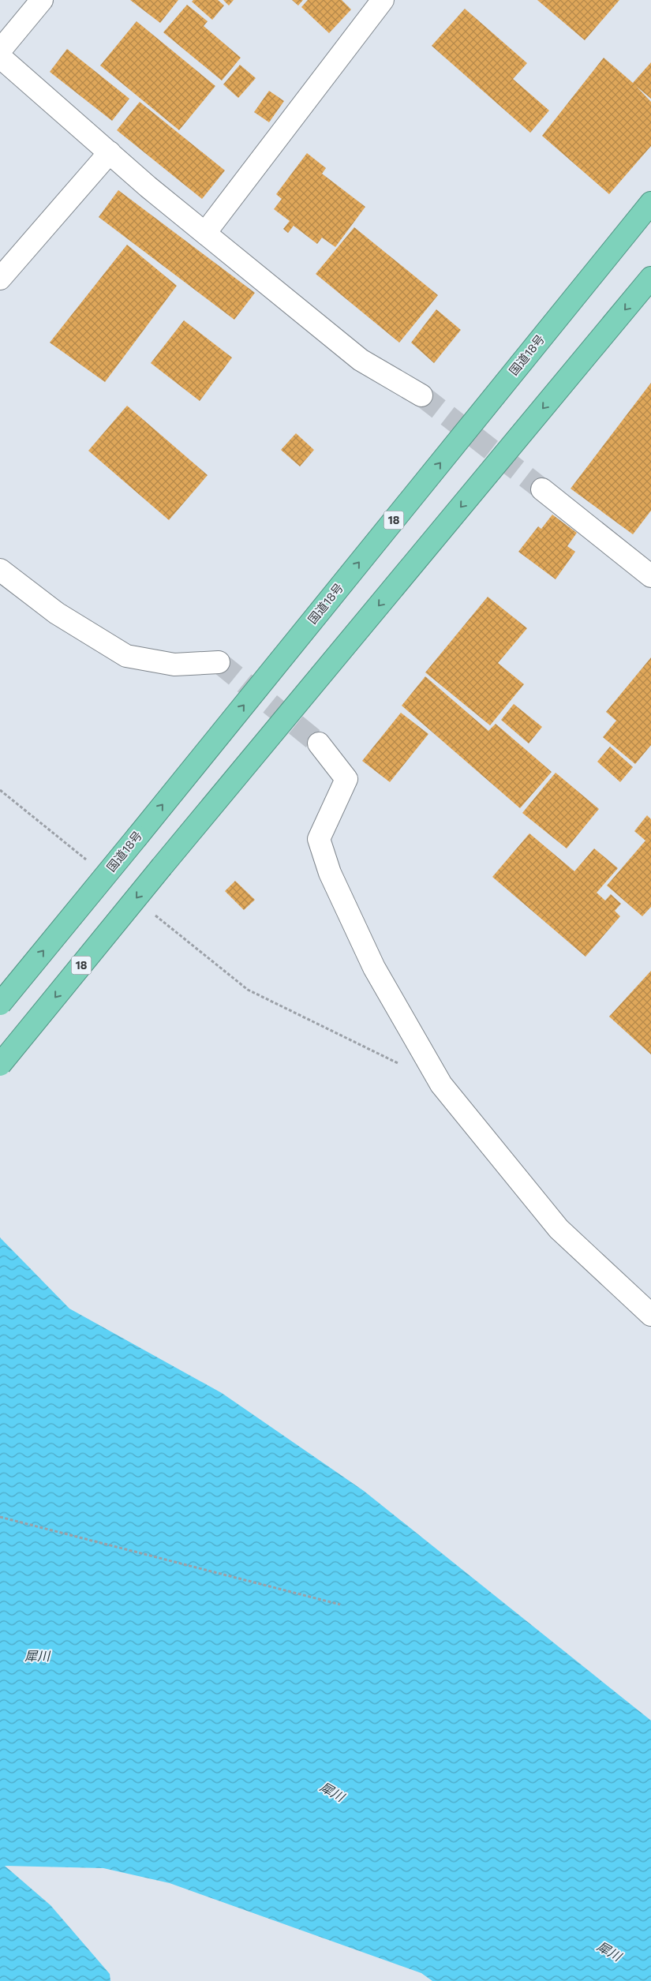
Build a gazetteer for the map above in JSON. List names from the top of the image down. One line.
{"streets":{"highway":["国道18号","18"]},"water":["犀川"]}
